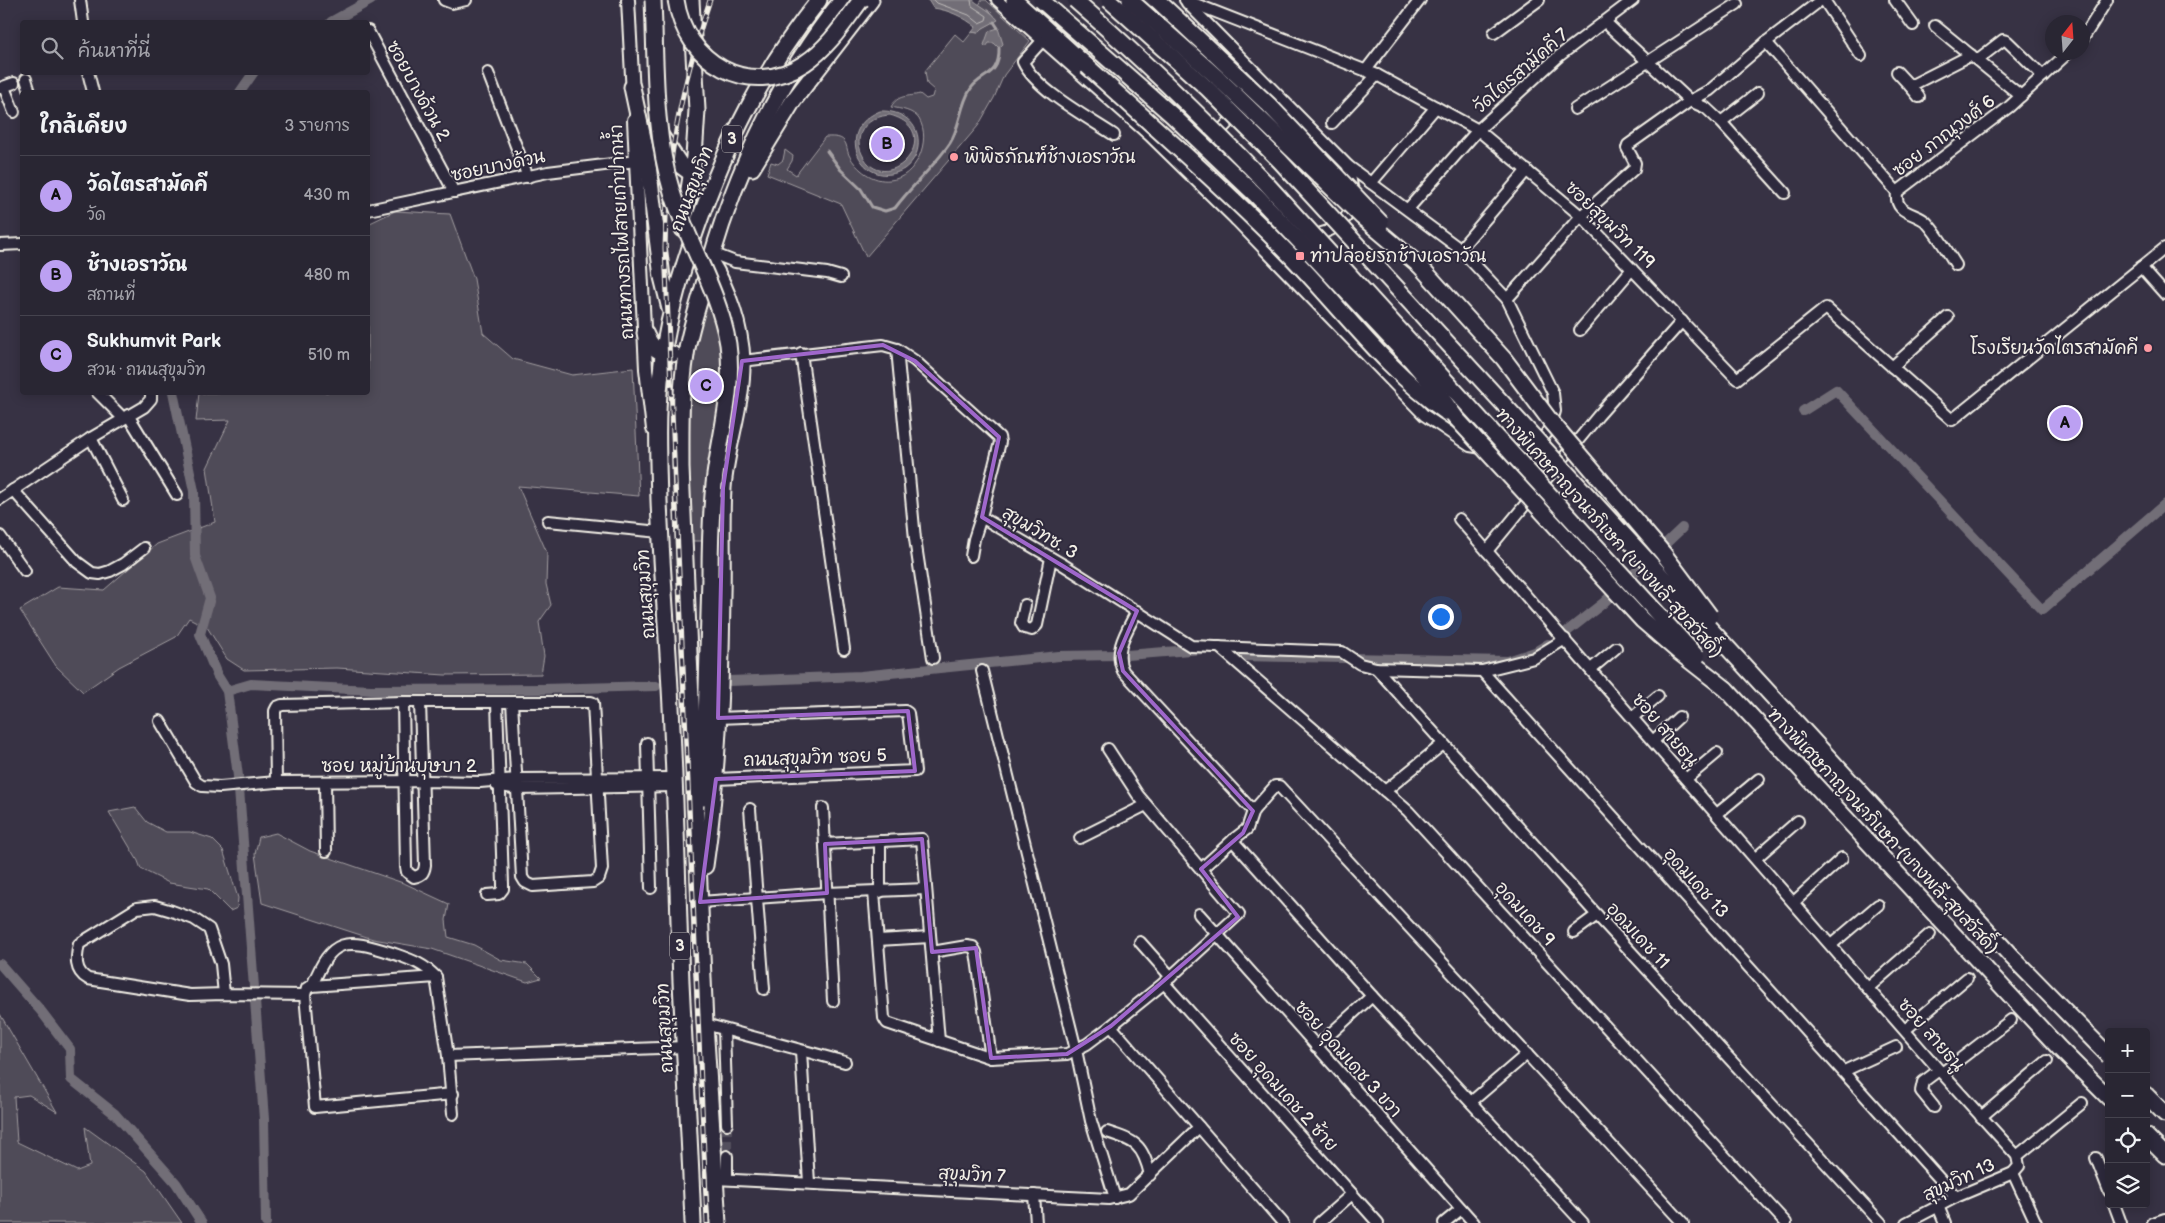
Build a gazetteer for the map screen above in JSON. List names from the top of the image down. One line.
{"streets":{"highway":["3","ถนนสุขุมวิท","ทางพิเศษกาญจนาภิเษก (บางพลี-สุขสวัสดิ์)"],"main road":["ถนนทางรถไฟสายเก่าปากน้ำ"],"street":["วัดไตรสามัคคี 7","ซอยบางด้วน 2","ซอย ภาณุวงศ์ 6","ซอยบางด้วน","ซอยสุขุมวิท 119","สุขุมวิทซ. 3","ซอย สายธนู","ถนนสุขุมวิท ซอย 5","ซอย หมู่บ้านบุษบา 2","อุดมเดช 13","อุดมเดช 9","อุดมเดช 11","ซอย อุดมเดช 3 ขวา","ซอย อุดมเดช 2 ซ้าย","สุขุมวิท 7","สุขุมวิท 13"]},"crossings":[["วัดไตรสามัคคี 7","ซอยสุขุมวิท 119"],["ซอยบางด้วน 2","ซอยบางด้วน"],["3","สุขุมวิท 7"],["ซอยบางด้วน","ถนนทางรถไฟสายเก่าปากน้ำ"],["ถนนสุขุมวิท","ถนนทางรถไฟสายเก่าปากน้ำ"],["ถนนสุขุมวิท","ซอย หมู่บ้านบุษบา 2"],["สุขุมวิทซ. 3","อุดมเดช 9"],["สุขุมวิทซ. 3","อุดมเดช 11"],["ซอย สายธนู","สุขุมวิท 13"],["อุดมเดช 13","สุขุมวิท 13"]],"places":{"other":["พิพิธภัณฑ์ช้างเอราวัณ","โรงเรียนวัดไตรสามัคคี"],"transit":["ท่าปล่อยรถช้างเอราวัณ"]},"north":"top","page":{"search":"ค้นหาที่นี่","heading":["ใกล้เคียง","3 รายการ"],"pins":["B","C","A"],"list":[{"mark":"A","name":"วัดไตรสามัคคี","note":"วัด","value":"430 m"},{"mark":"B","name":"ช้างเอราวัณ","note":"สถานที่","value":"480 m"},{"mark":"C","name":"Sukhumvit Park","note":"สวน · ถนนสุขุมวิท","value":"510 m"}],"map_buttons":["+","−"]}}
